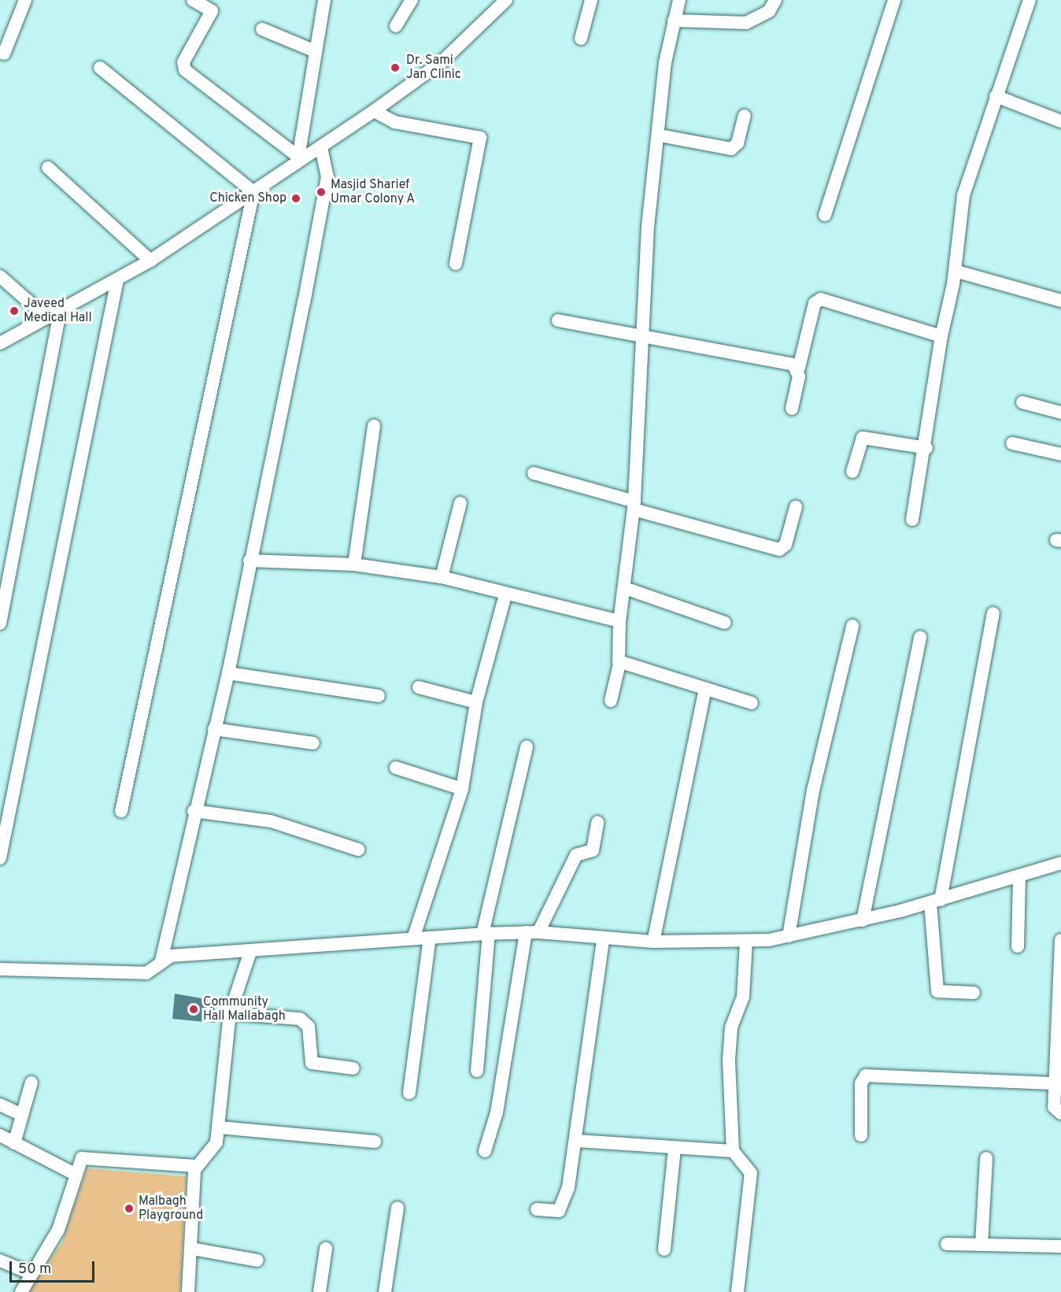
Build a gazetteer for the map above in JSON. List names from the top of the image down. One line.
{"places":["Dr. Sami Jan Clinic","Masjid Sharief Umar Colony A","Chicken Shop","Javeed Medical Hall","Community Hall Mallabagh","Malbagh Playground"],"scale_bar":"50 m"}
